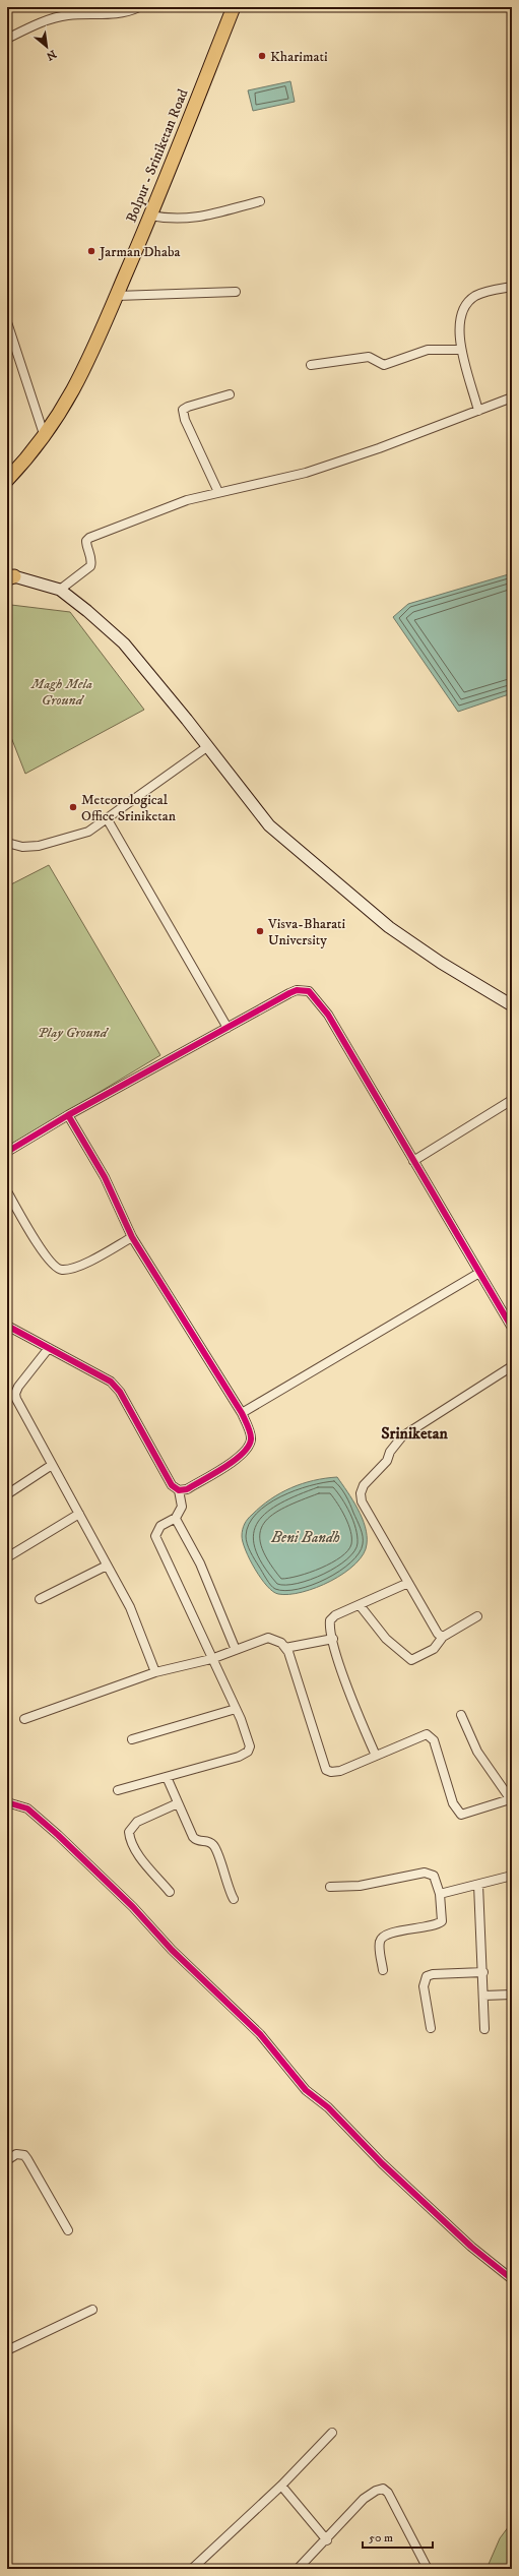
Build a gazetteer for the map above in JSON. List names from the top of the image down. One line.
{"streets":{"main road":["Bolpur - Sriniketan Road"]},"districts":["Sriniketan"],"water":["Beni Bandh"],"parks":["Magh Mela Ground","Play Ground"],"places":["Kharimati","Jarman Dhaba","Meteorological Office Sriniketan","Visva-Bharati University"],"scale_bar":"50 m","north":"bottom right"}
